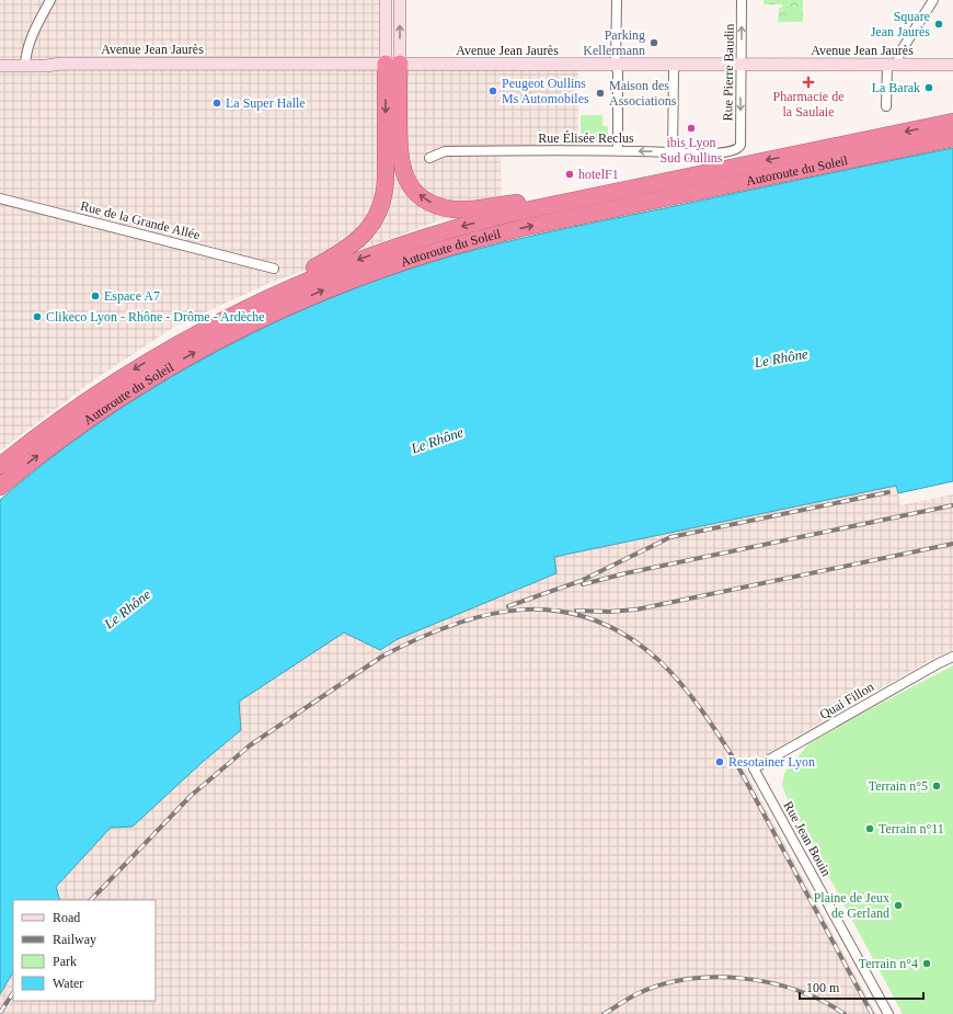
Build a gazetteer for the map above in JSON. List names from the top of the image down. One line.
{"streets":{"highway":["Autoroute du Soleil"],"main road":["Avenue Jean Jaurès"],"street":["Rue Pierre Baudin","Rue Élisée Reclus","Rue de la Grande Allée","Quai Fillon","Rue Jean Bouin"]},"crossings":[["Avenue Jean Jaurès","Rue Pierre Baudin"],["Rue Pierre Baudin","Rue Élisée Reclus"],["Quai Fillon","Rue Jean Bouin"]],"water":["Le Rhône"],"places":{"other":["Square Jean Jaurès","Parking Kellermann","La Barak","Peugeot Oullins Ms Automobiles","Maison des Associations","La Super Halle","ibis Lyon Sud Oullins","hotelF1","Espace A7","Clikeco Lyon - Rhône - Drôme - Ardèche","Resotainer Lyon","Terrain n°5","Terrain n°11","Plaine de Jeux de Gerland","Terrain n°4"],"health":["Pharmacie de la Saulaie"]},"legend":["Road","Railway","Park","Water"],"scale_bar":"100 m"}
